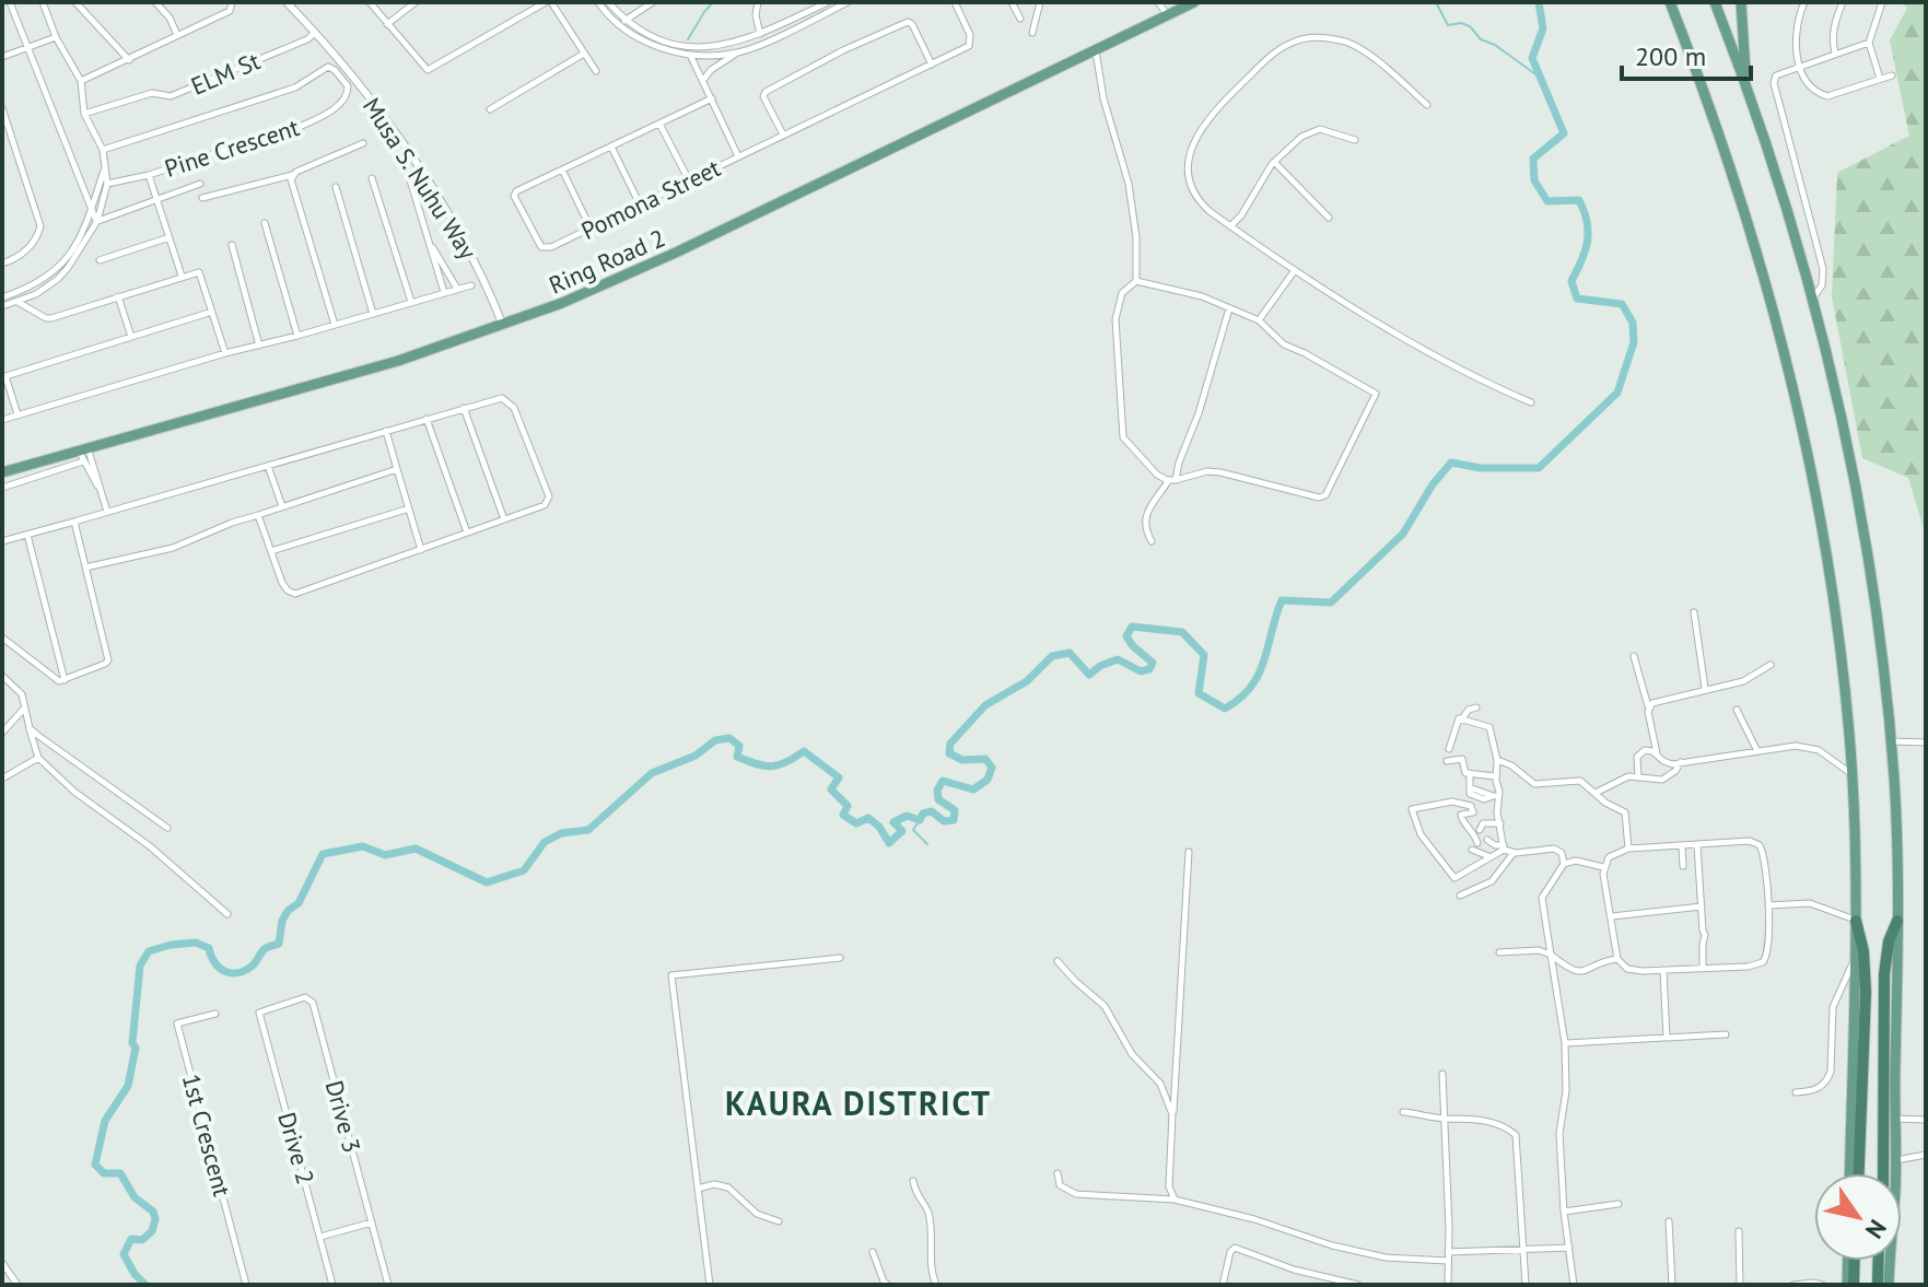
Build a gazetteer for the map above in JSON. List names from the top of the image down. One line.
{"streets":{"main road":["Ring Road 2"],"street":["ELM St","Pine Crescent","Musa S. Nuhu Way","Pomona Street","Drive 3","1st Crescent","Drive 2"]},"crossings":[["ELM St","Musa S. Nuhu Way"],["Musa S. Nuhu Way","Ring Road 2"],["Drive 3","Drive 2"]],"districts":["KAURA DISTRICT"],"scale_bar":"200 m","north":"bottom right"}
